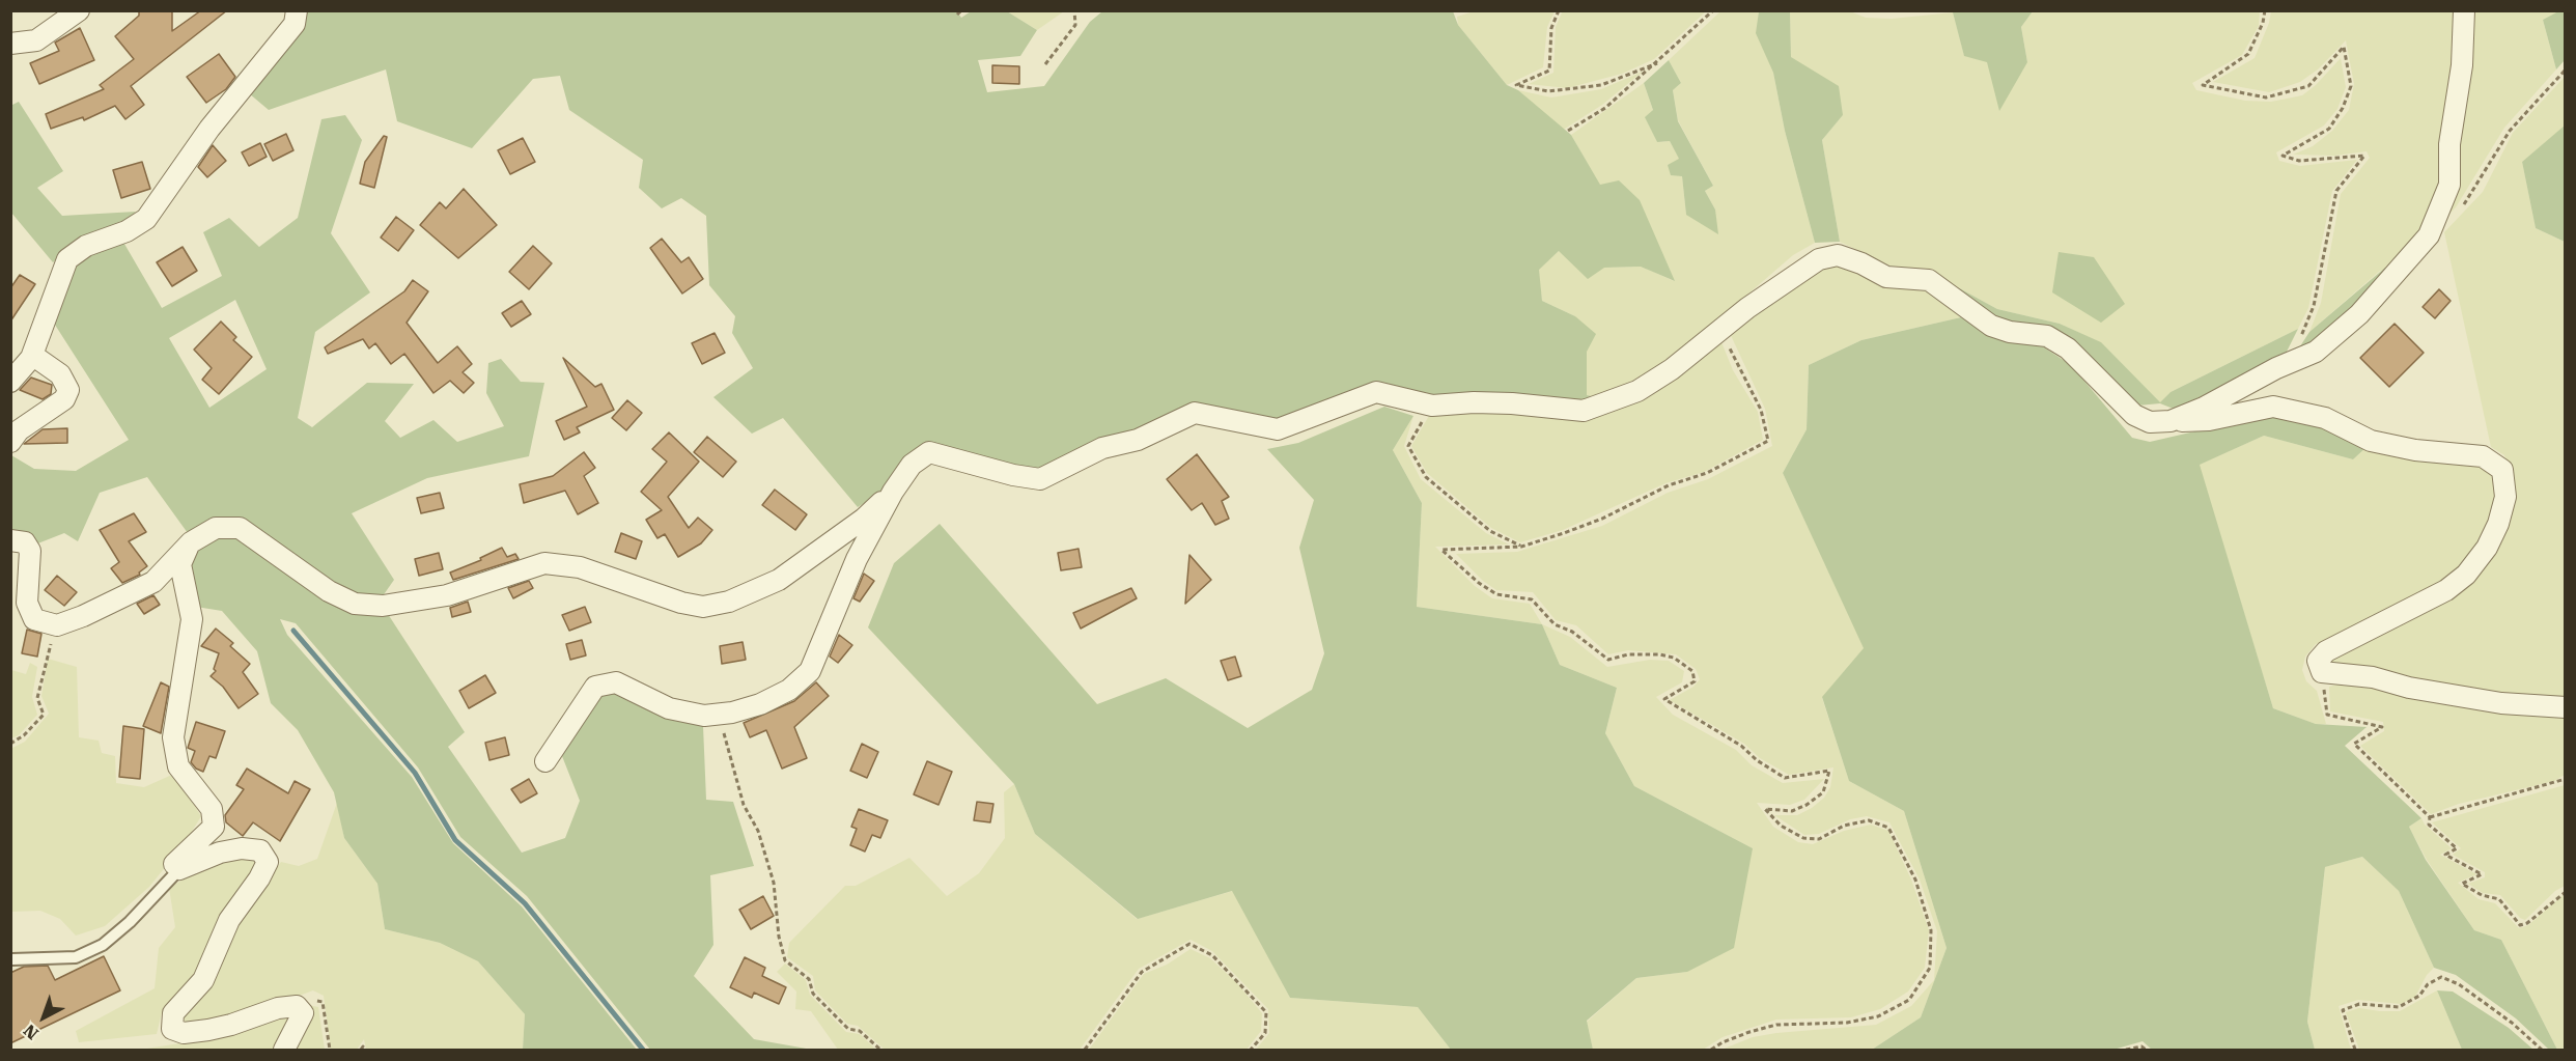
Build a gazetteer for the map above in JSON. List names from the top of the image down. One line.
{"north":"bottom left"}
